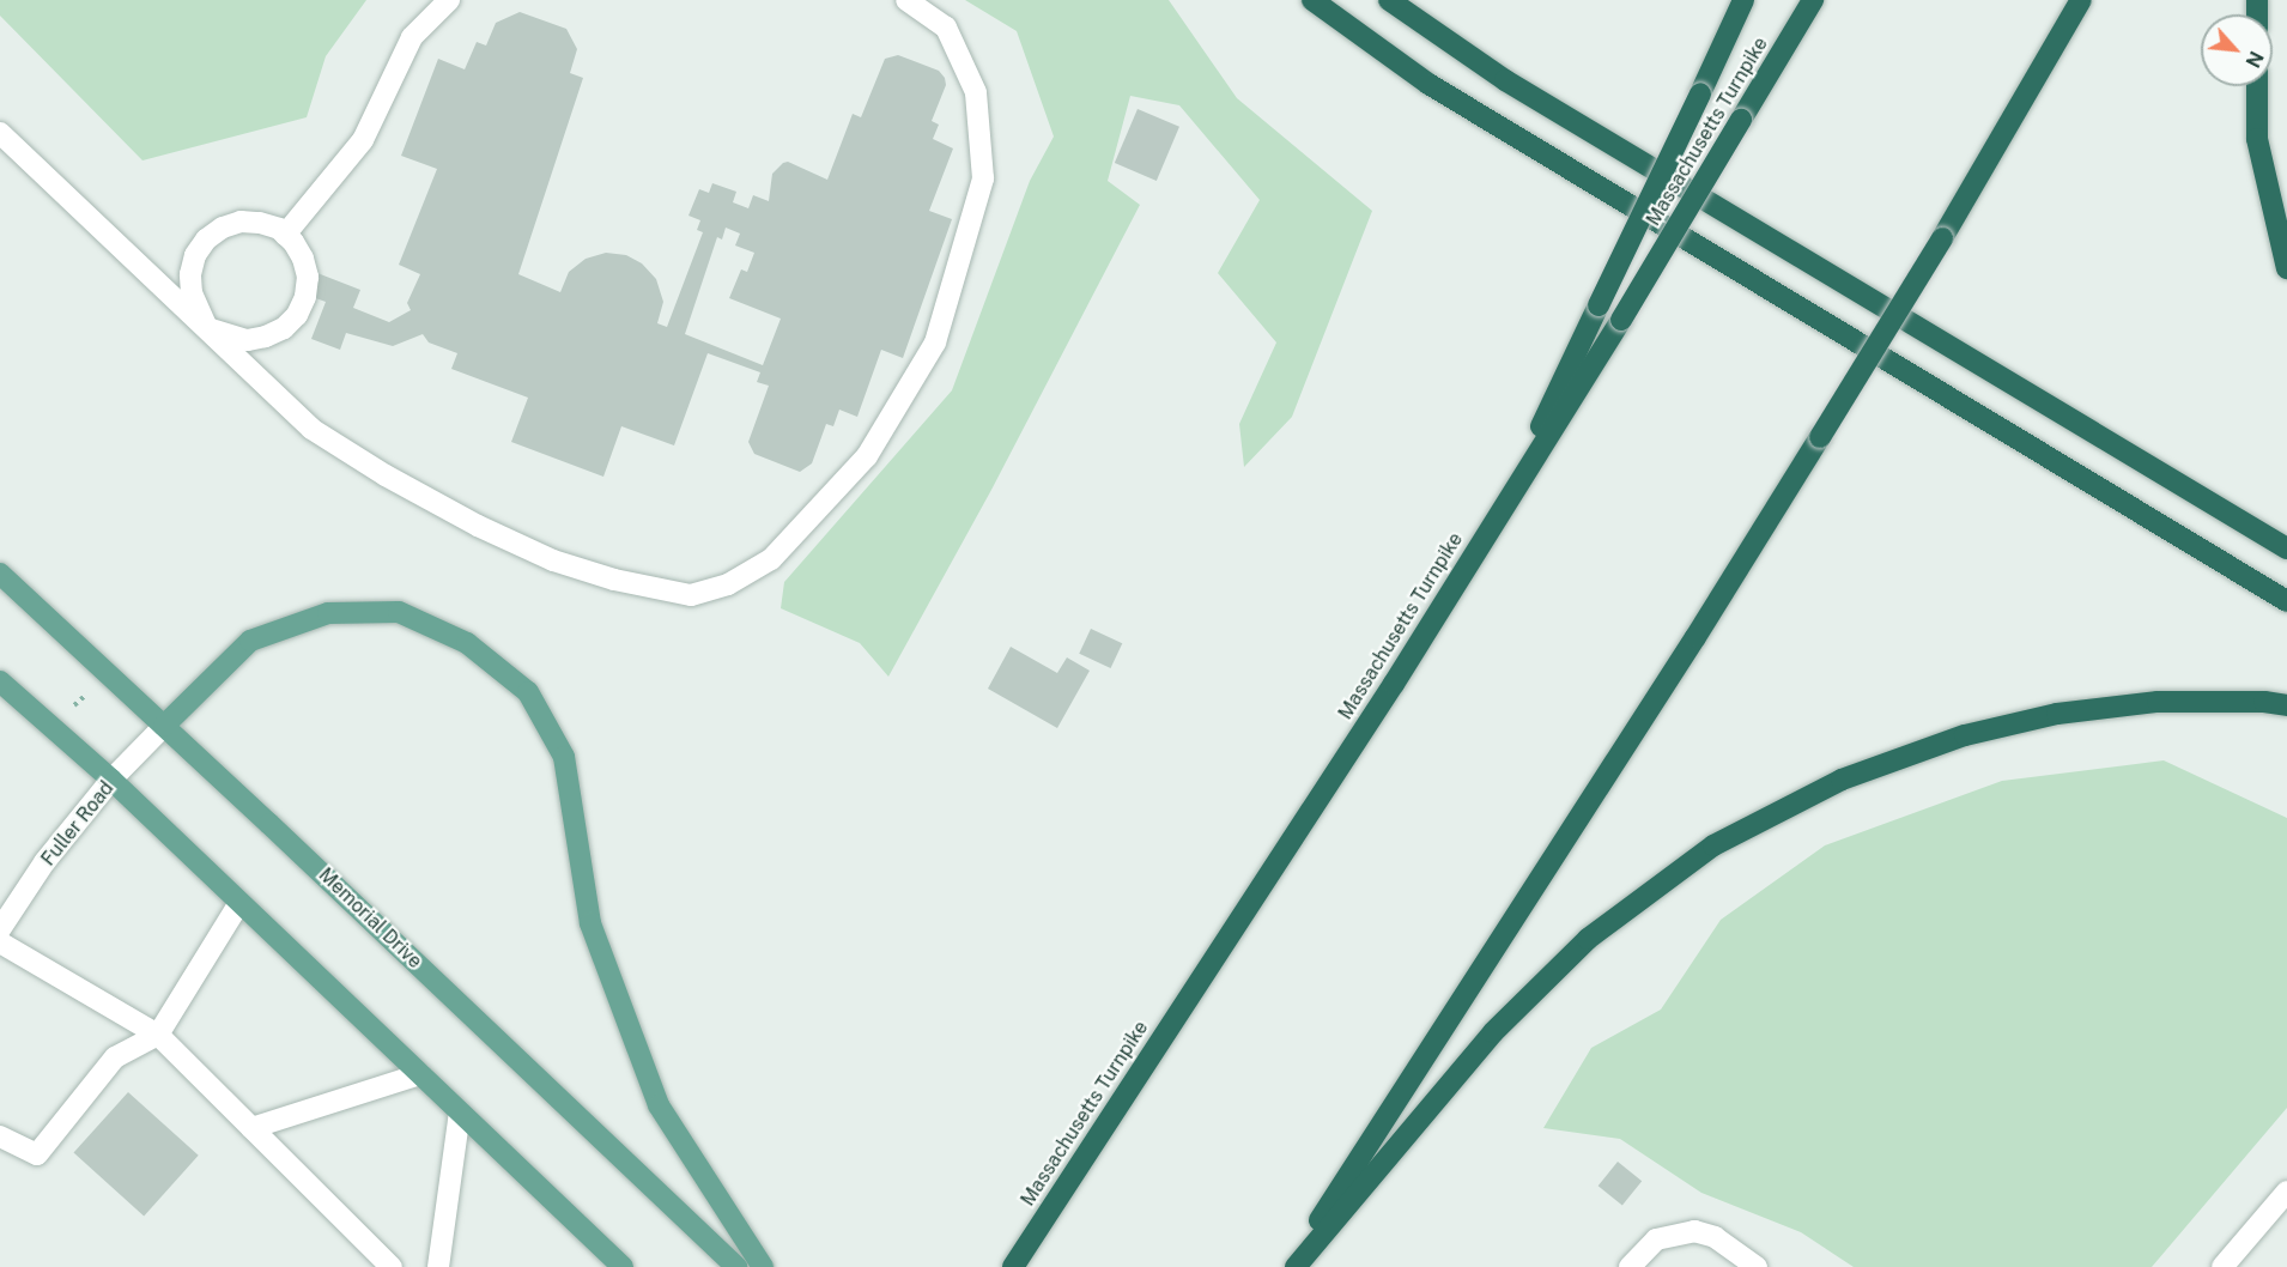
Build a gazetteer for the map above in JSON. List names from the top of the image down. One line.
{"streets":{"highway":["Massachusetts Turnpike"],"main road":["Fuller Road","Memorial Drive"]},"crossings":[["Fuller Road","Memorial Drive"]],"north":"bottom right"}
